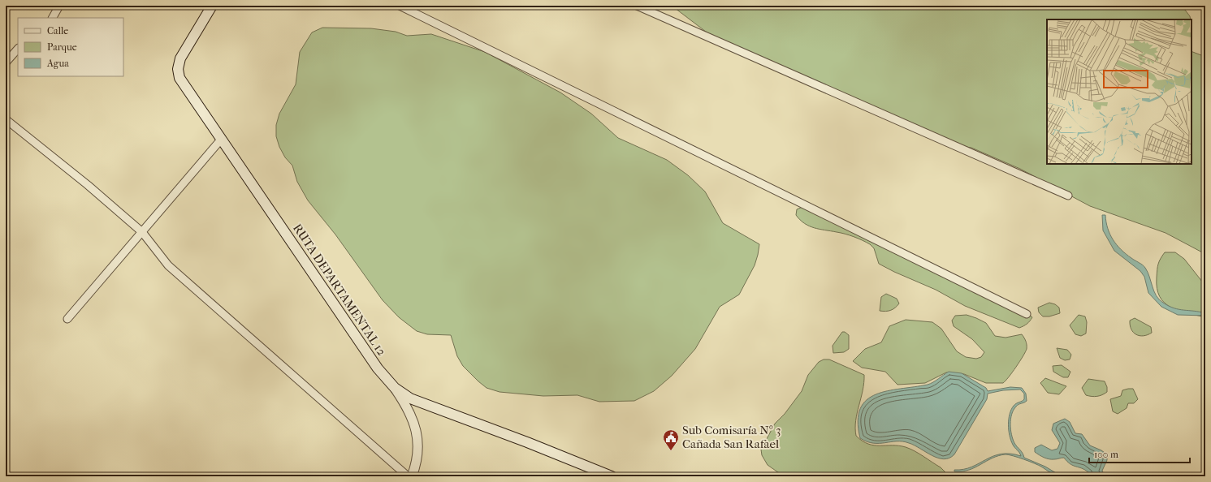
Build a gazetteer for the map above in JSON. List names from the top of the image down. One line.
{"streets":{"main road":["RUTA DEPARTAMENTAL 12"]},"places":{"public building":["Sub Comisaría Nº 3 Cañada San Rafael"]},"legend":["Calle","Parque","Agua"],"scale_bar":"100 m"}
